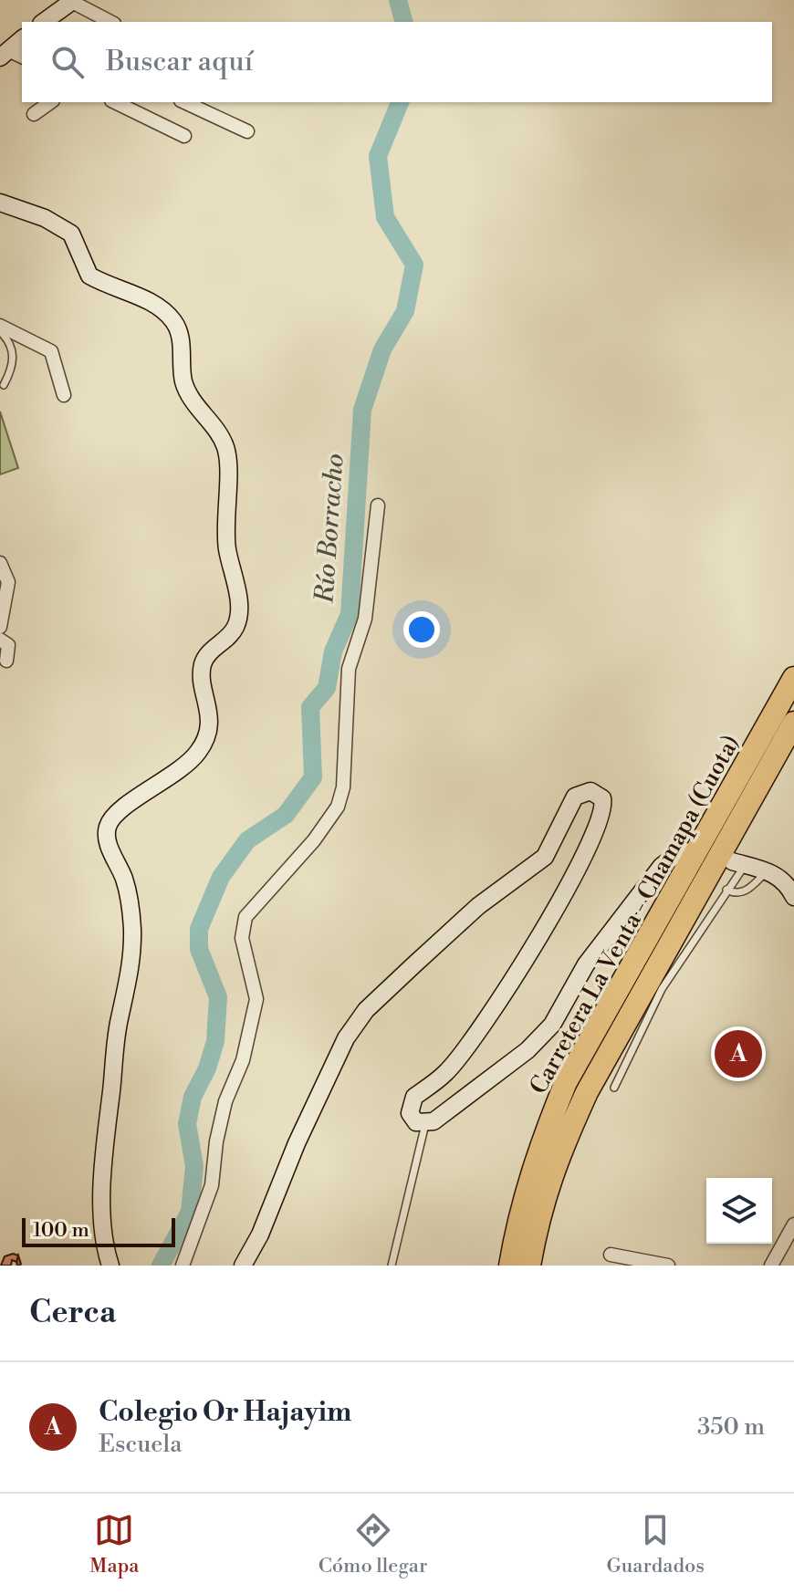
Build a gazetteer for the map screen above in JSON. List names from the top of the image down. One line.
{"streets":{"highway":["Carretera La Venta - Chamapa (Cuota)"]},"water":["Río Borracho"],"scale_bar":"100 m","page":{"search":"Buscar aquí","pins":"A","scale":"100 m","heading":"Cerca","list":[{"mark":"A","name":"Colegio Or Hajayim","note":"Escuela","value":"350 m"}],"nav":["Mapa","Cómo llegar","Guardados"]}}
